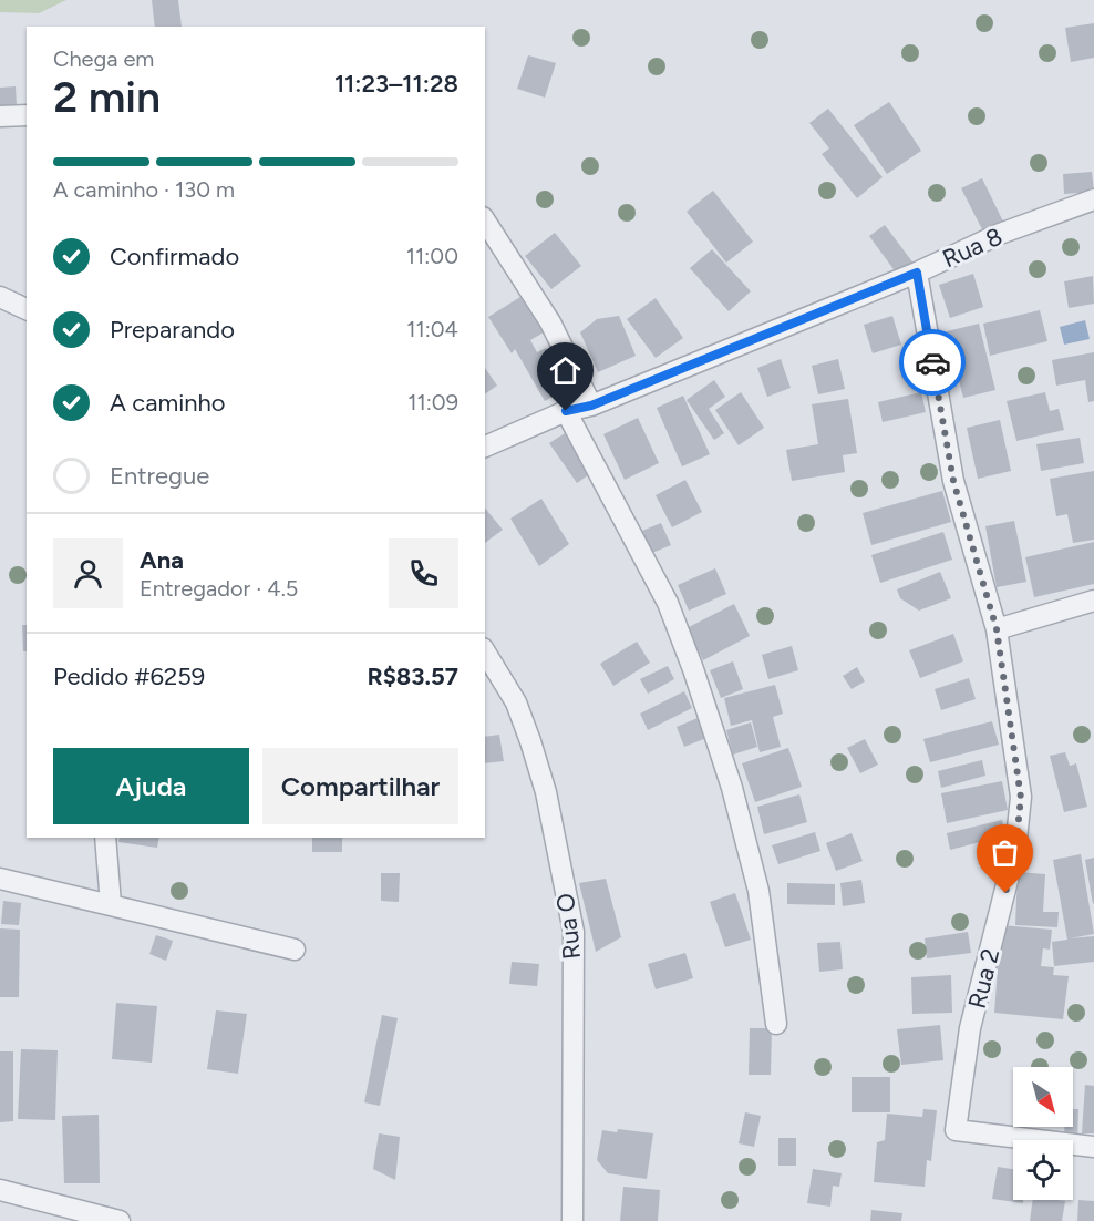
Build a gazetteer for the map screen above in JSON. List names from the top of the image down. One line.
{"streets":{"street":["Rua 8","Rua O","Rua 2"]},"crossings":[["Rua 8","Rua 2"]],"north":"bottom right","page":{"heading":["2 min","Chega em","11:23–11:28"],"panel":["Ana","Entregador · 4.5","Pedido #6259","R$83.57"],"bar":"A caminho · 130 m","list":[["Confirmado","11:00"],["Preparando","11:04"],["A caminho","11:09"],"Entregue"],"buttons":["Ajuda","Compartilhar"]}}
